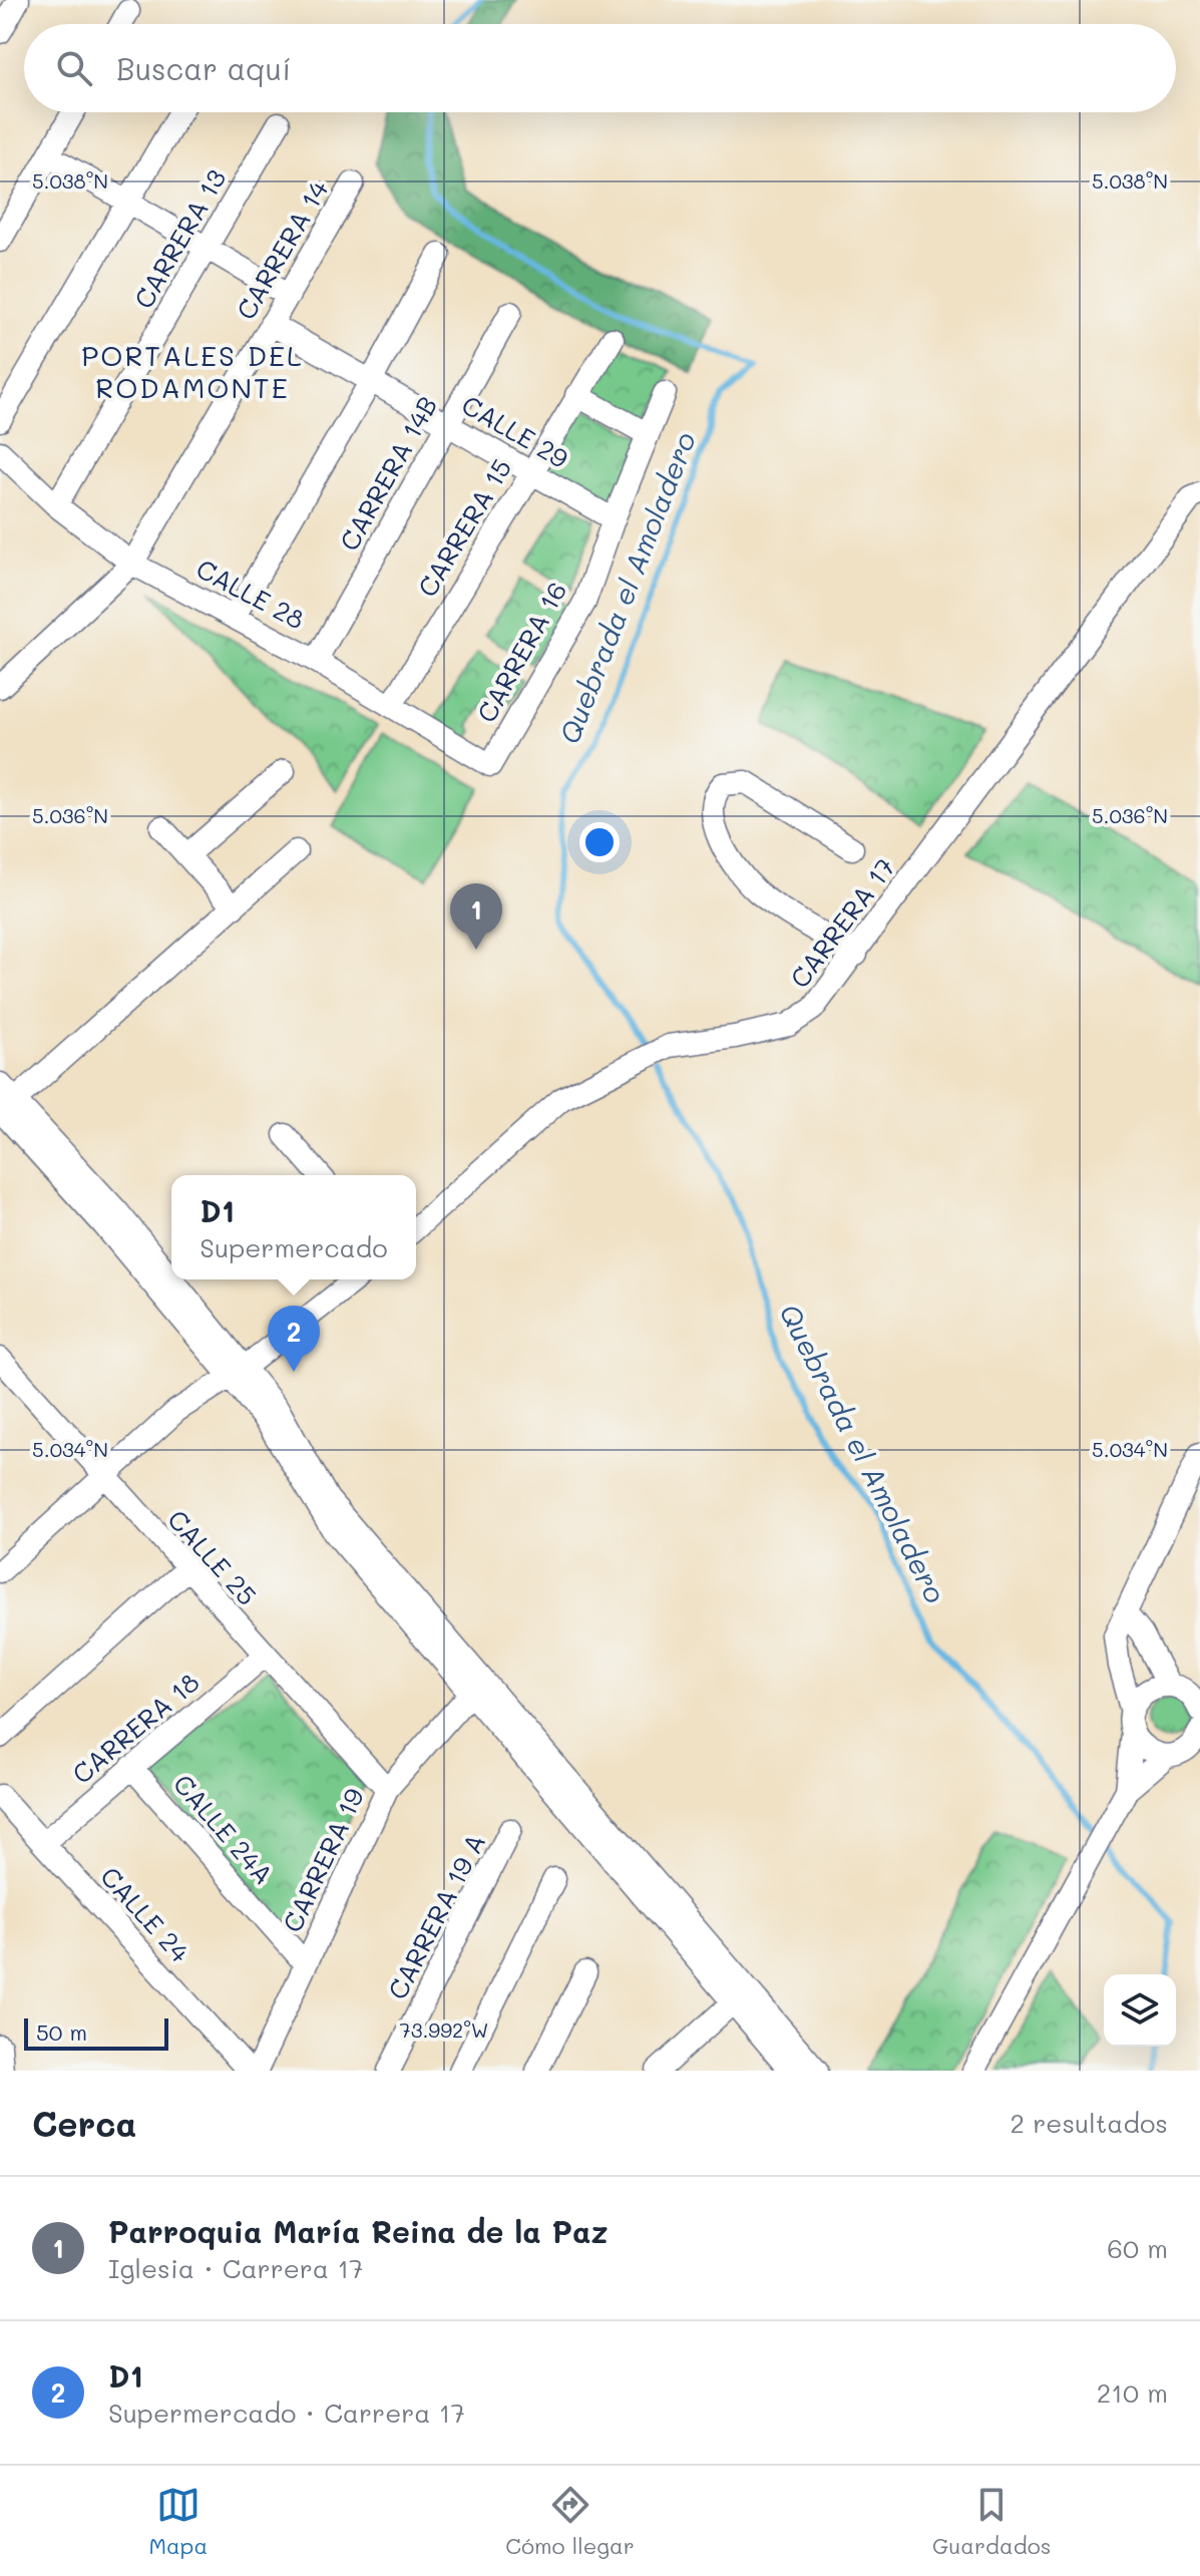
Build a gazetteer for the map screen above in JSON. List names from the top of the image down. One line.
{"streets":{"street":["CARRERA 13","CARRERA 14","CALLE 29","CARRERA 14B","CARRERA 15","CALLE 28","CARRERA 16","CARRERA 17","CALLE 25","CARRERA 18","CALLE 24A","CARRERA 19","CALLE 24","CARRERA 19 A"]},"crossings":[["CARRERA 13","CALLE 28"],["CARRERA 14","CALLE 29"],["CARRERA 14","CALLE 28"],["CALLE 29","CARRERA 14B"],["CALLE 29","CARRERA 15"],["CALLE 29","CARRERA 16"],["CARRERA 14B","CALLE 28"],["CARRERA 15","CALLE 28"],["CALLE 28","CARRERA 16"],["CALLE 25","CARRERA 18"],["CALLE 25","CARRERA 19"],["CARRERA 18","CALLE 24A"],["CARRERA 18","CALLE 24"],["CALLE 24A","CARRERA 19"]],"districts":["PORTALES DEL RODAMONTE"],"water":["Quebrada el Amoladero"],"scale_bar":"50 m","page":{"search":"Buscar aquí","pins":["1","2"],"popup":["D1","Supermercado"],"scale":"50 m","heading":["Cerca","2 resultados"],"list":[{"mark":"1","name":"Parroquia María Reina de la Paz","note":"Iglesia · Carrera 17","value":"60 m"},{"mark":"2","name":"D1","note":"Supermercado · Carrera 17","value":"210 m"}],"nav":["Mapa","Cómo llegar","Guardados"]},"coordinates":["5.038°N","5.036°N","5.034°N","73.992°W"]}
